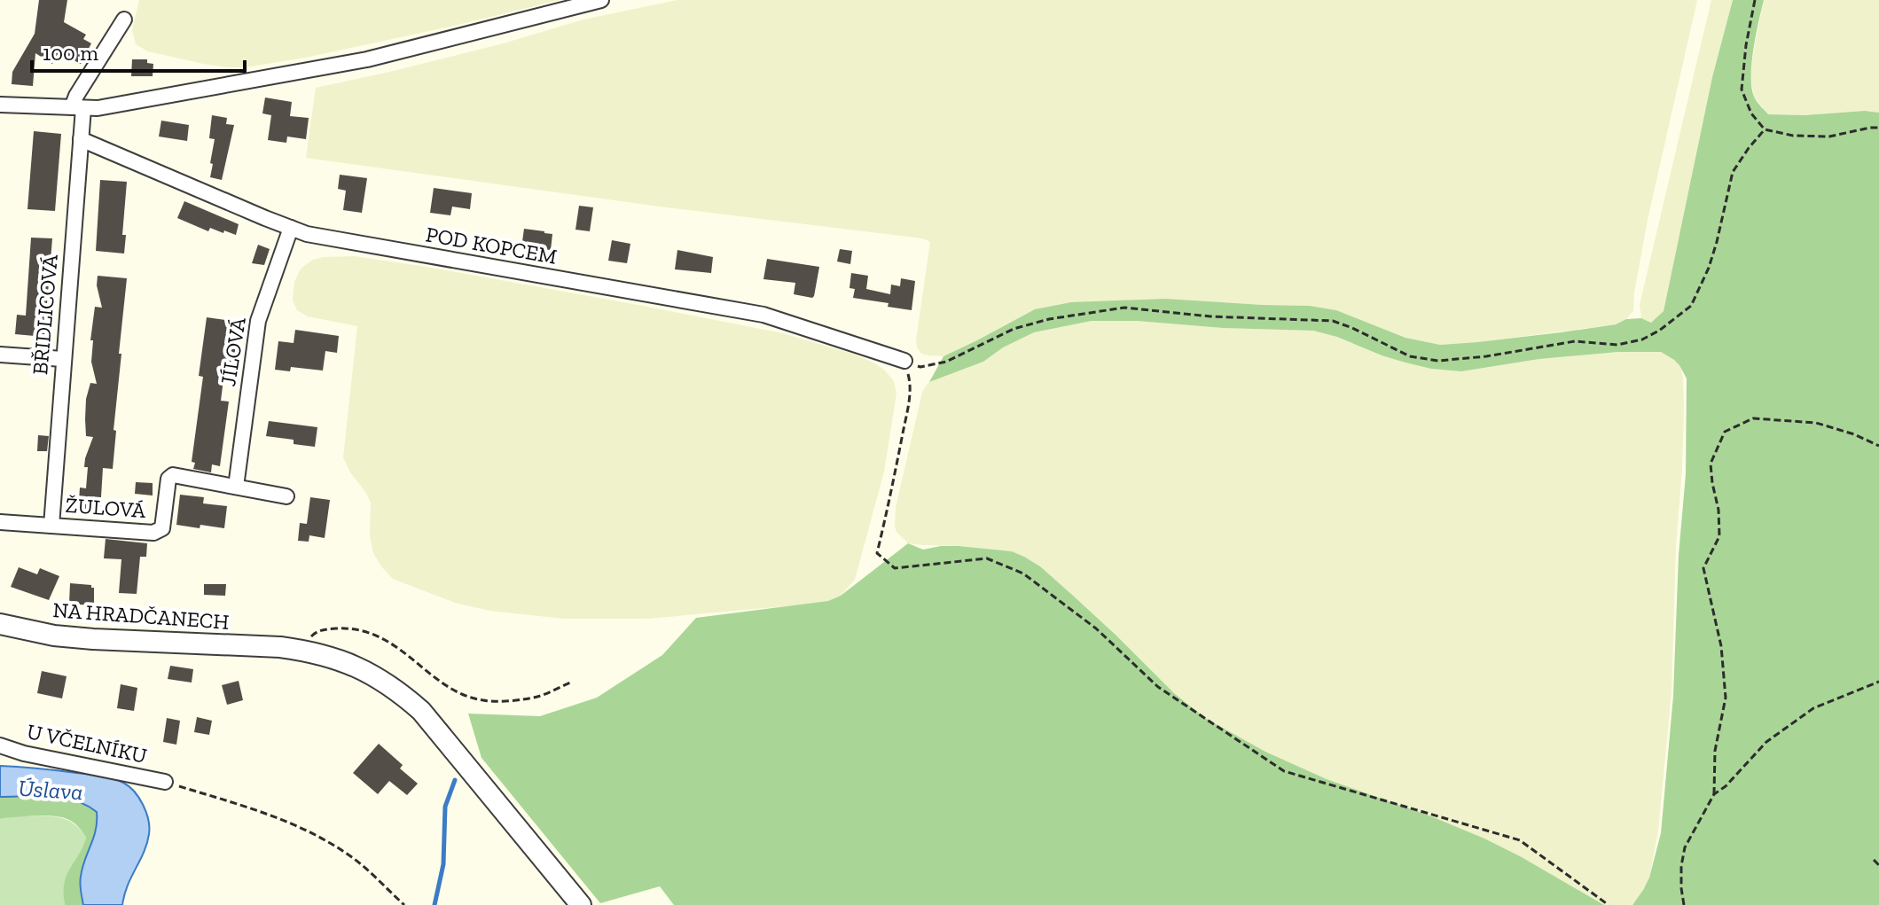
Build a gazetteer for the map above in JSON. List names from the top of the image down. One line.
{"streets":{"street":["POD KOPCEM","BŘIDLICOVÁ","JÍLOVÁ","ŽULOVÁ","NA HRADČANECH","U VČELNÍKU"]},"crossings":[["POD KOPCEM","BŘIDLICOVÁ"],["POD KOPCEM","JÍLOVÁ"],["BŘIDLICOVÁ","ŽULOVÁ"],["JÍLOVÁ","ŽULOVÁ"]],"water":["Úslava"],"scale_bar":"100 m"}
